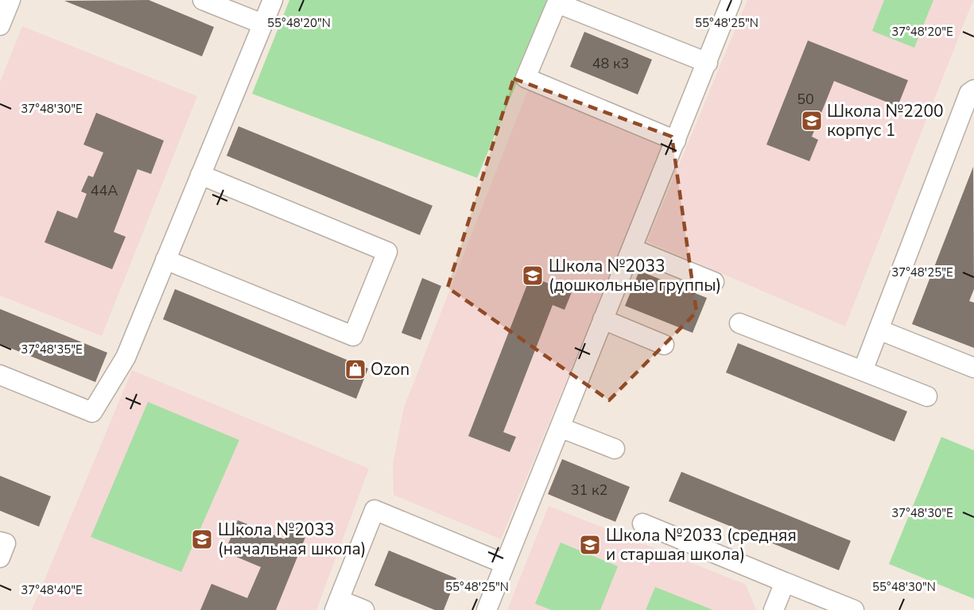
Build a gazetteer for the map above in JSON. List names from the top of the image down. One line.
{"places":{"school or university":["Школа №2200 корпус 1","Школа №2033 (дошкольные группы)","Школа №2033 (начальная школа)","Школа №2033 (средняя и старшая школа)"],"shop":["Ozon"]},"house_numbers":["48 к3","50","44А","31 к2"],"coordinates":["55°48'20\"N","55°48'25\"N","37°48'20\"E","37°48'30\"E","37°48'25\"E","37°48'35\"E","55°48'30\"N","37°48'40\"E"]}
